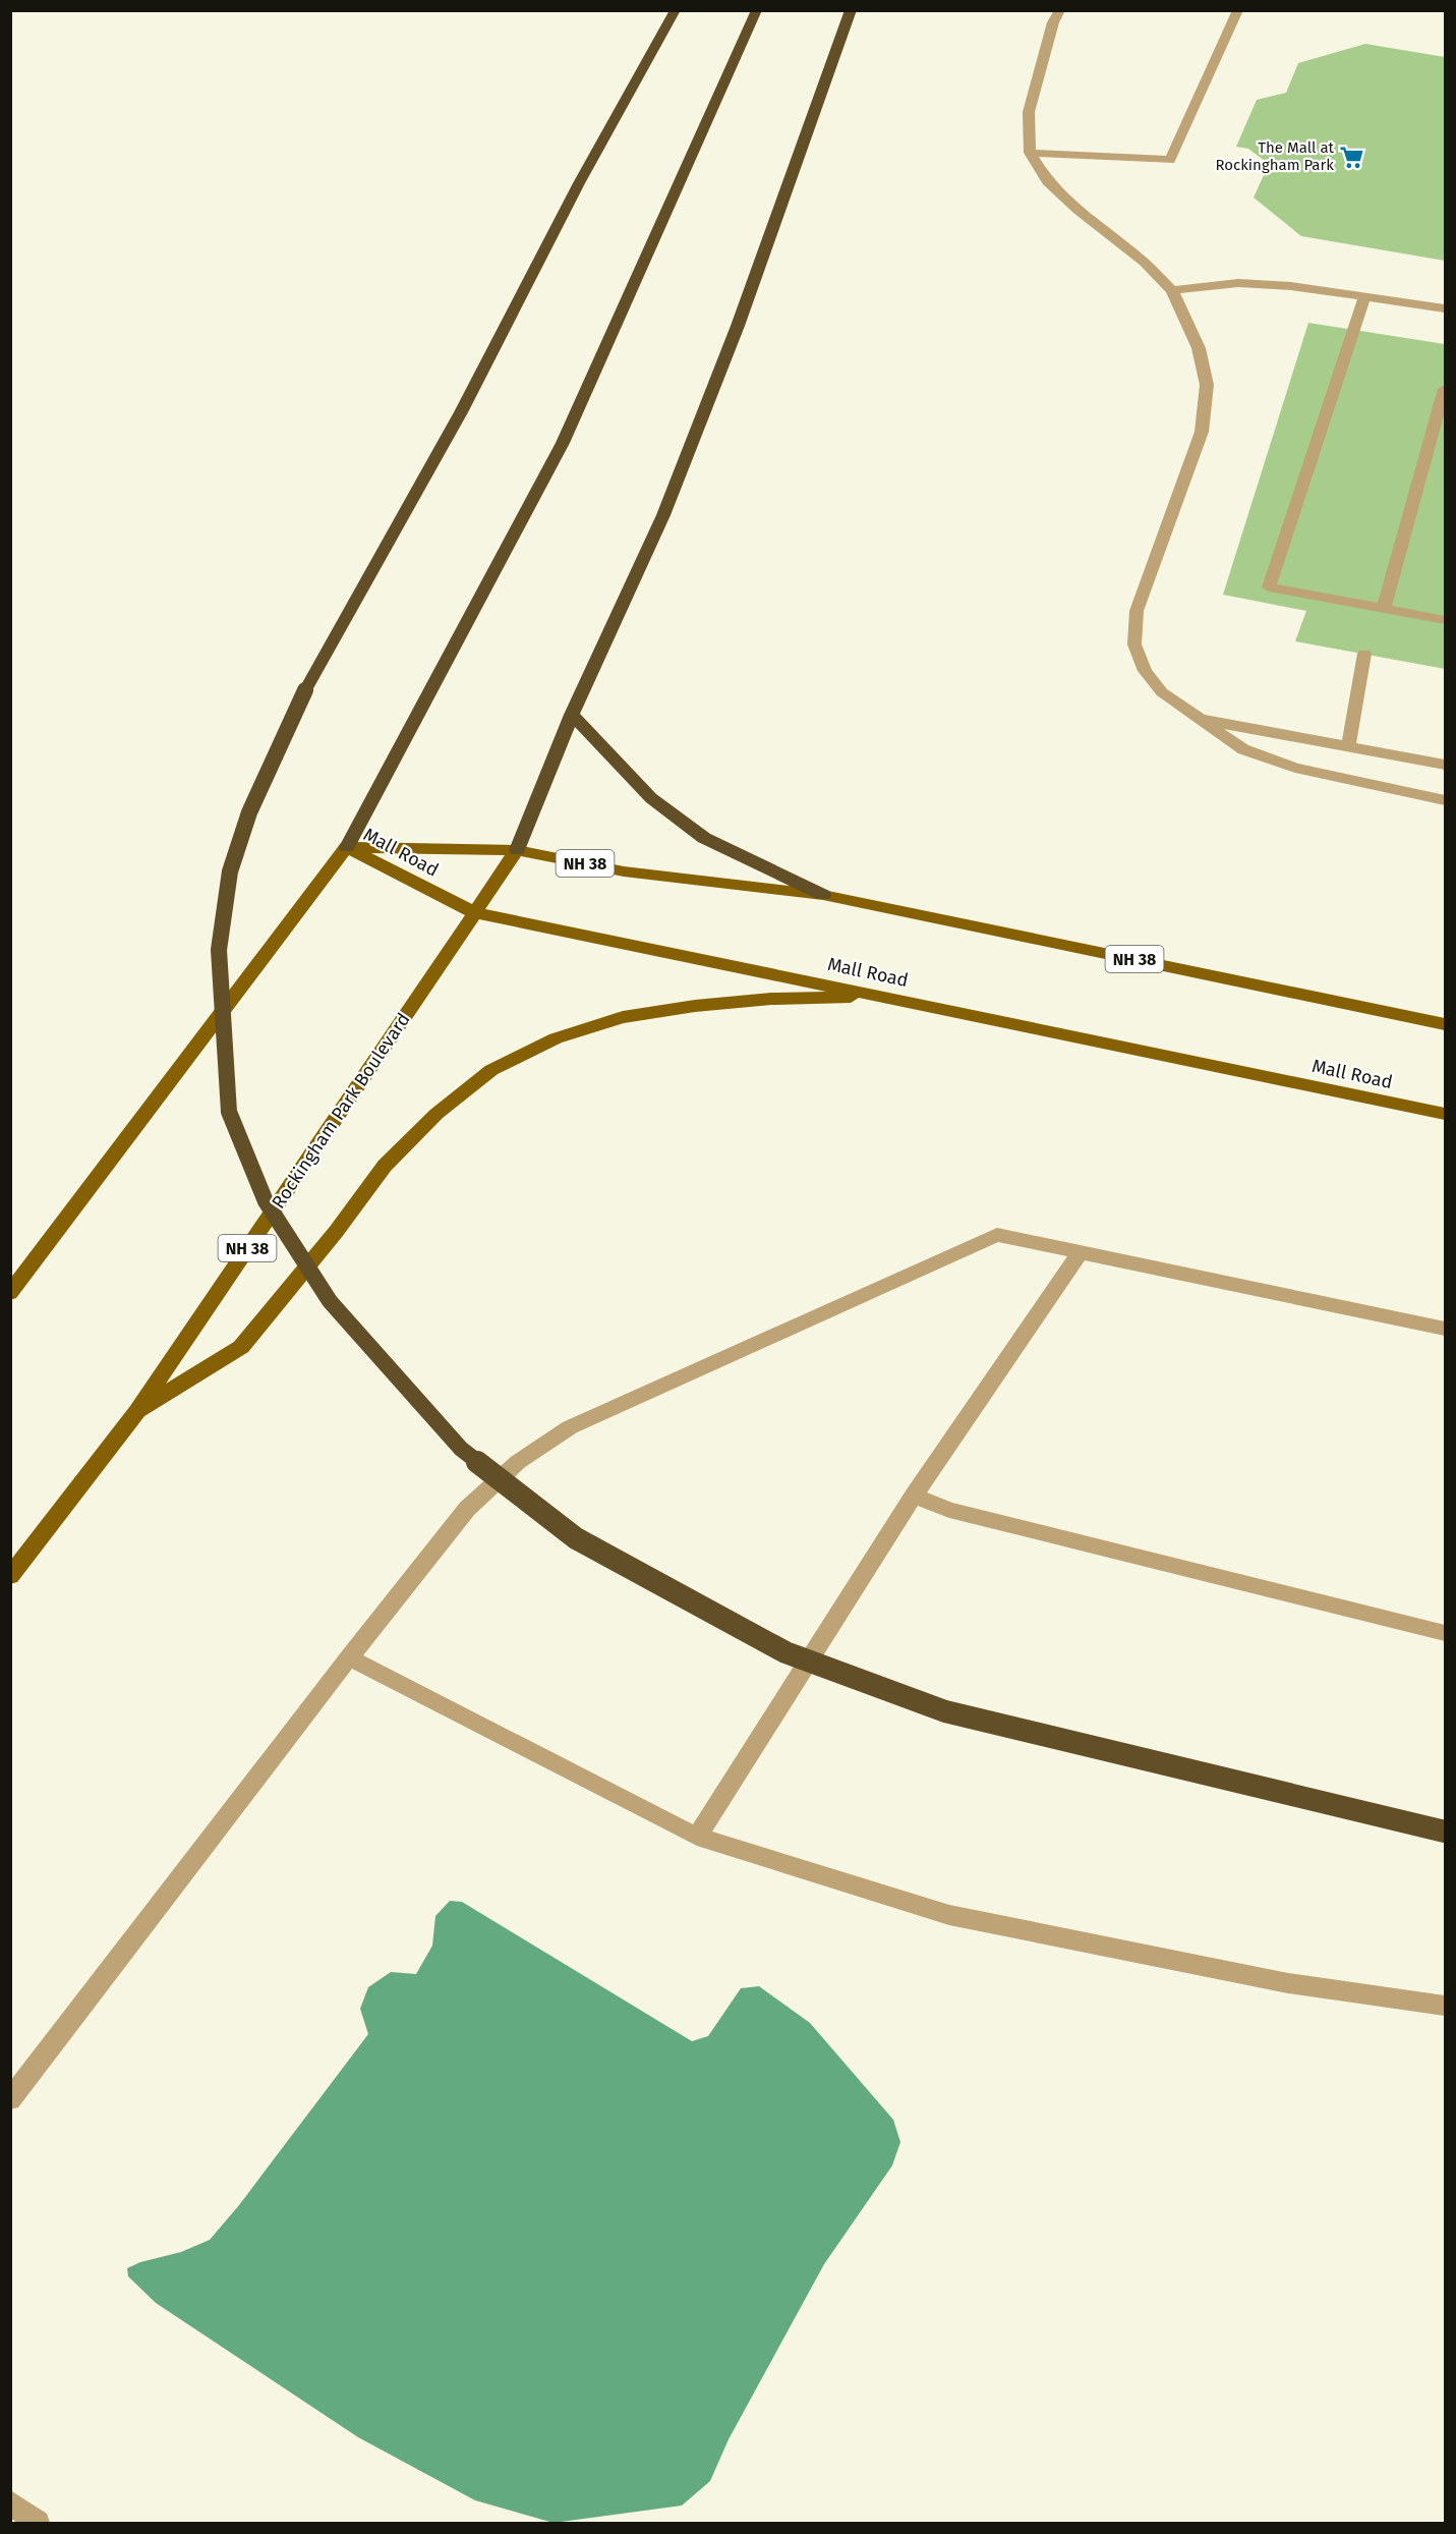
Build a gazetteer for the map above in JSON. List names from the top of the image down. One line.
{"streets":{"main road":["Mall Road","NH 38","Rockingham Park Boulevard"]},"crossings":[["Mall Road","Rockingham Park Boulevard"]],"places":{"supermarket":["The Mall at Rockingham Park"]}}
